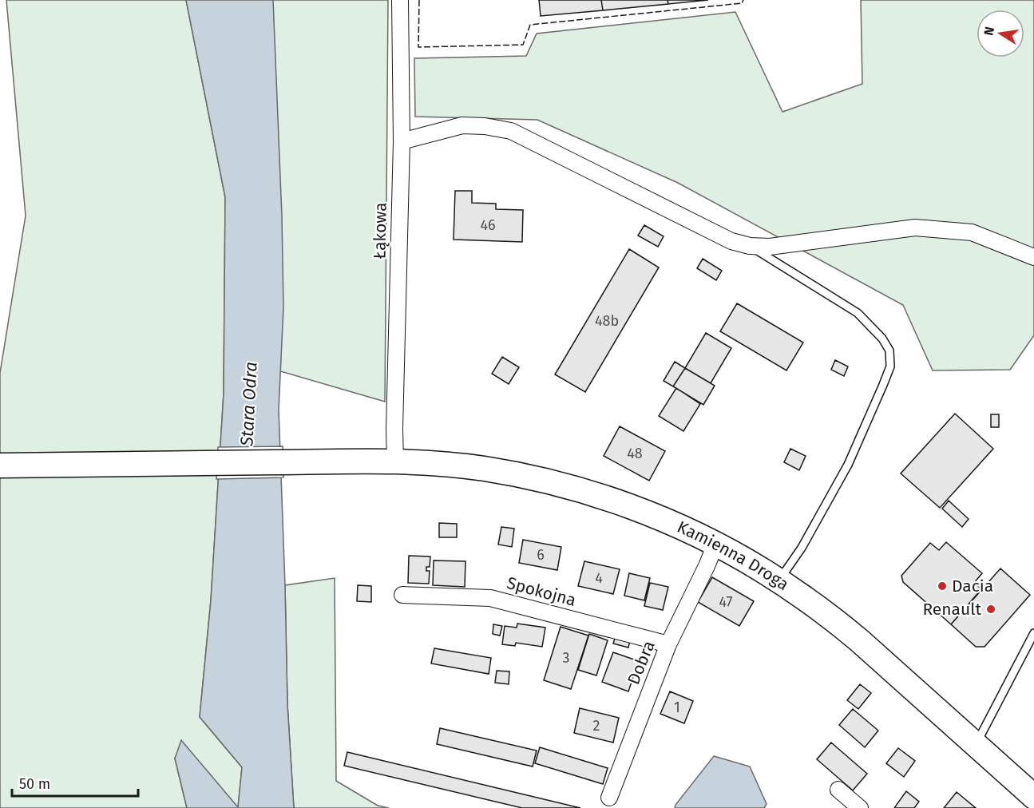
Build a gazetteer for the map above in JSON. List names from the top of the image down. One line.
{"streets":{"main road":["Kamienna Droga"],"street":["Łąkowa","Spokojna","Dobra"]},"crossings":[["Łąkowa","Kamienna Droga"],["Kamienna Droga","Dobra"],["Spokojna","Dobra"]],"water":["Stara Odra"],"places":["Dacia","Renault"],"house_numbers":["46","48b","48","6","4","47","3","1","2"],"scale_bar":"50 m","north":"left"}
